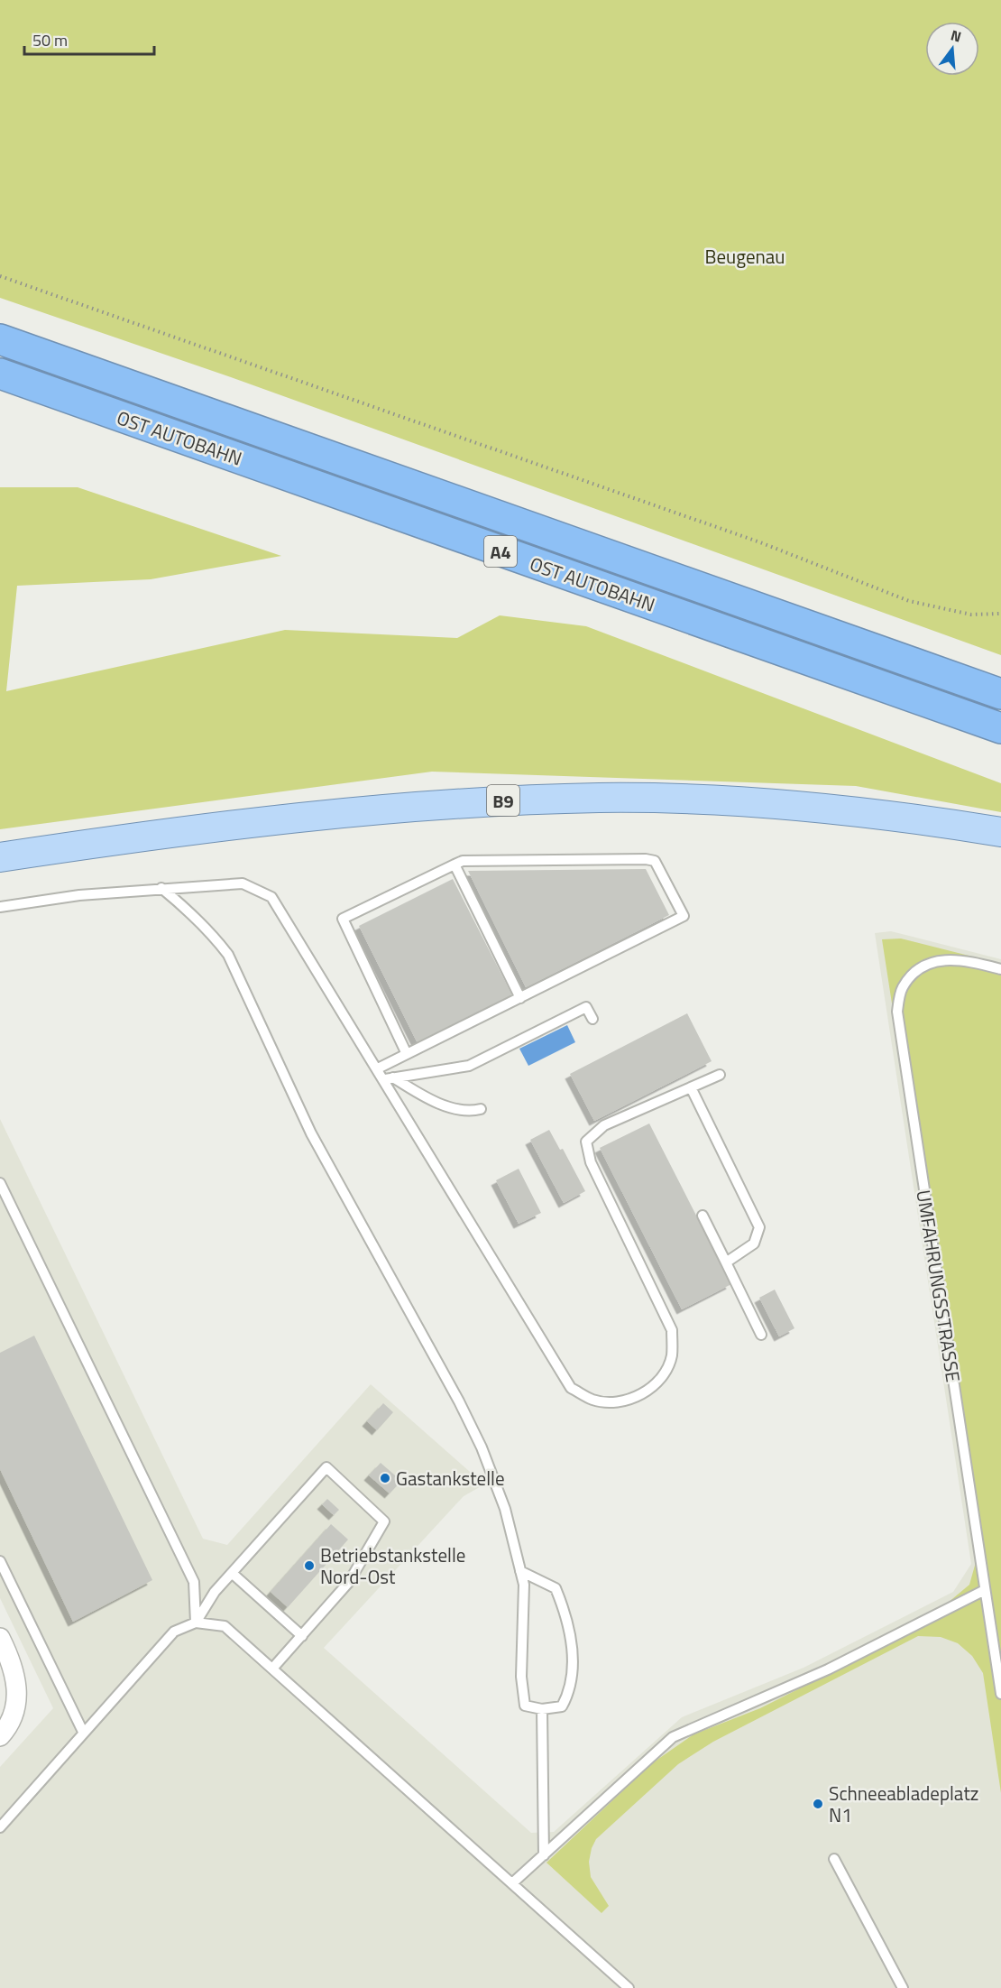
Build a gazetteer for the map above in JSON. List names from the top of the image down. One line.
{"streets":{"highway":["OST AUTOBAHN","A4"],"main road":["B9"],"lane":["UMFAHRUNGSSTRASSE"]},"parks":["Beugenau"],"places":["Gastankstelle","Betriebstankstelle Nord-Ost","Schneeabladeplatz N1"],"scale_bar":"50 m","north":"top"}
